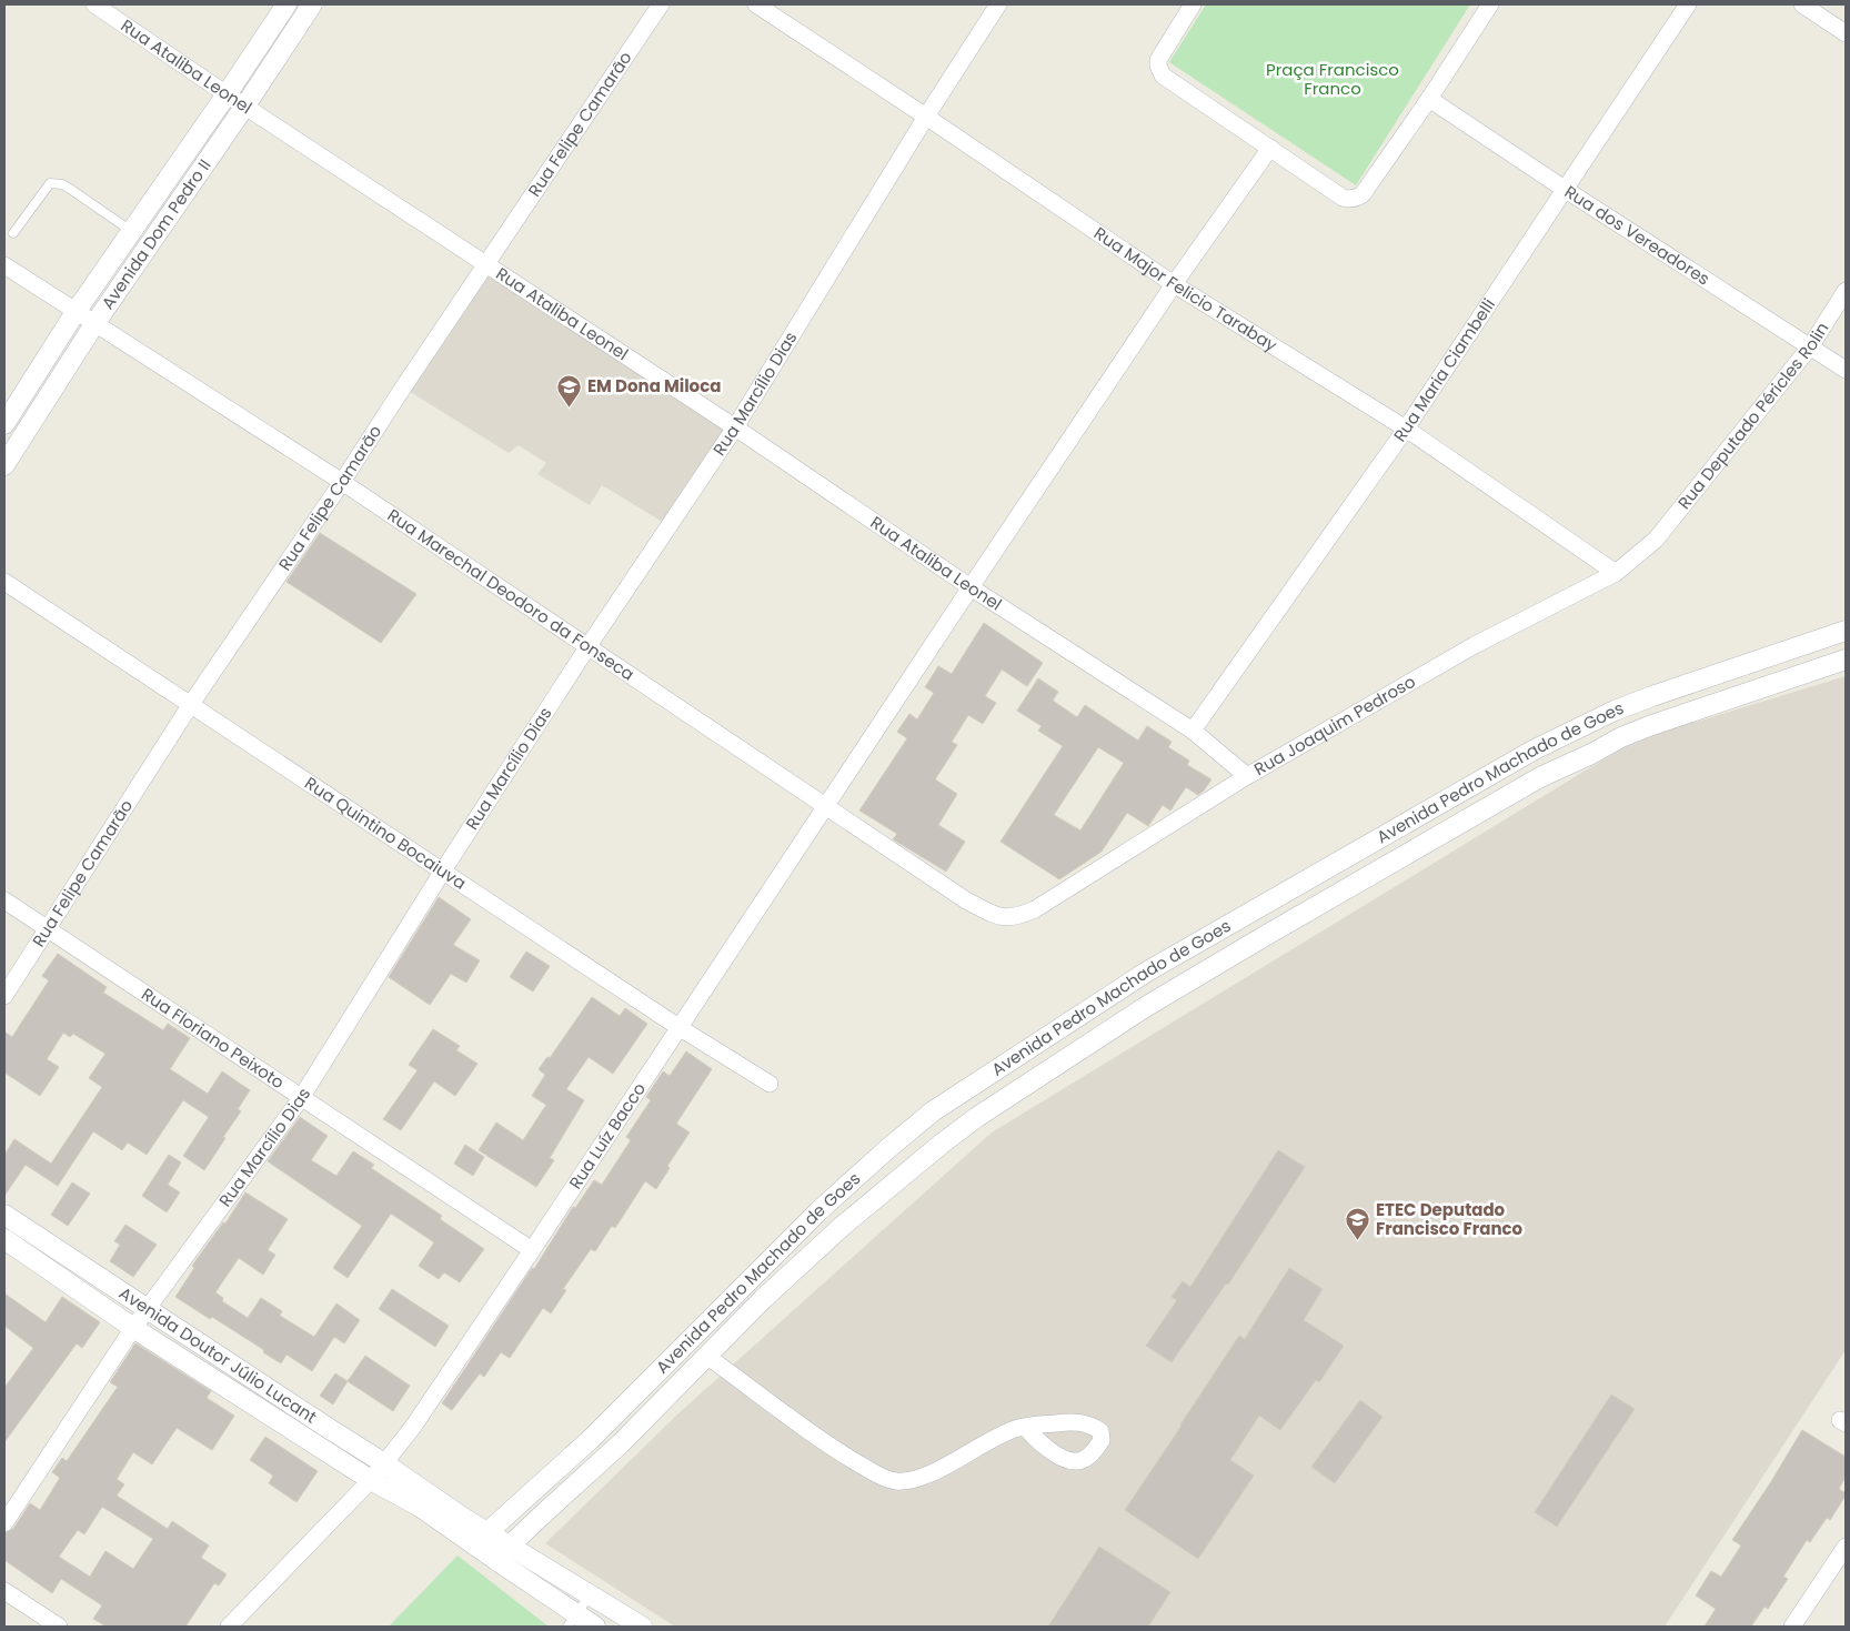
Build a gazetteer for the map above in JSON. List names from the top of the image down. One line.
{"streets":{"street":["Rua Ataliba Leonel","Rua Felipe Camarão","Avenida Dom Pedro II","Rua dos Vereadores","Rua Major Felicio Tarabay","Rua Maria Ciambelli","Rua Marcílio Dias","Rua Deputado Péricles Rolin","Rua Marechal Deodoro da Fonseca","Rua Joaquim Pedroso","Avenida Pedro Machado de Goes","Rua Quintino Bocaiuva","Rua Floriano Peixoto","Rua Luíz Bacco","Avenida Doutor Júlio Lucant"]},"crossings":[["Rua Ataliba Leonel","Rua Felipe Camarão"],["Rua Ataliba Leonel","Avenida Dom Pedro II"],["Rua Ataliba Leonel","Rua Maria Ciambelli"],["Rua Ataliba Leonel","Rua Marcílio Dias"],["Rua Ataliba Leonel","Rua Joaquim Pedroso"],["Rua Ataliba Leonel","Rua Luíz Bacco"],["Rua Felipe Camarão","Rua Marechal Deodoro da Fonseca"],["Rua Felipe Camarão","Rua Quintino Bocaiuva"],["Rua Felipe Camarão","Rua Floriano Peixoto"],["Avenida Dom Pedro II","Rua Marechal Deodoro da Fonseca"],["Rua dos Vereadores","Rua Maria Ciambelli"],["Rua dos Vereadores","Rua Deputado Péricles Rolin"],["Rua Major Felicio Tarabay","Rua Maria Ciambelli"],["Rua Major Felicio Tarabay","Rua Marcílio Dias"],["Rua Major Felicio Tarabay","Rua Joaquim Pedroso"],["Rua Major Felicio Tarabay","Rua Luíz Bacco"],["Rua Marcílio Dias","Rua Marechal Deodoro da Fonseca"],["Rua Marcílio Dias","Rua Quintino Bocaiuva"],["Rua Marcílio Dias","Rua Floriano Peixoto"],["Rua Marcílio Dias","Avenida Doutor Júlio Lucant"],["Rua Deputado Péricles Rolin","Rua Joaquim Pedroso"],["Rua Marechal Deodoro da Fonseca","Rua Joaquim Pedroso"],["Rua Marechal Deodoro da Fonseca","Rua Luíz Bacco"],["Rua Quintino Bocaiuva","Rua Luíz Bacco"],["Rua Floriano Peixoto","Rua Luíz Bacco"],["Rua Luíz Bacco","Avenida Doutor Júlio Lucant"]],"parks":["Praça Francisco Franco"],"places":{"school or university":["EM Dona Miloca","ETEC Deputado Francisco Franco"]}}
